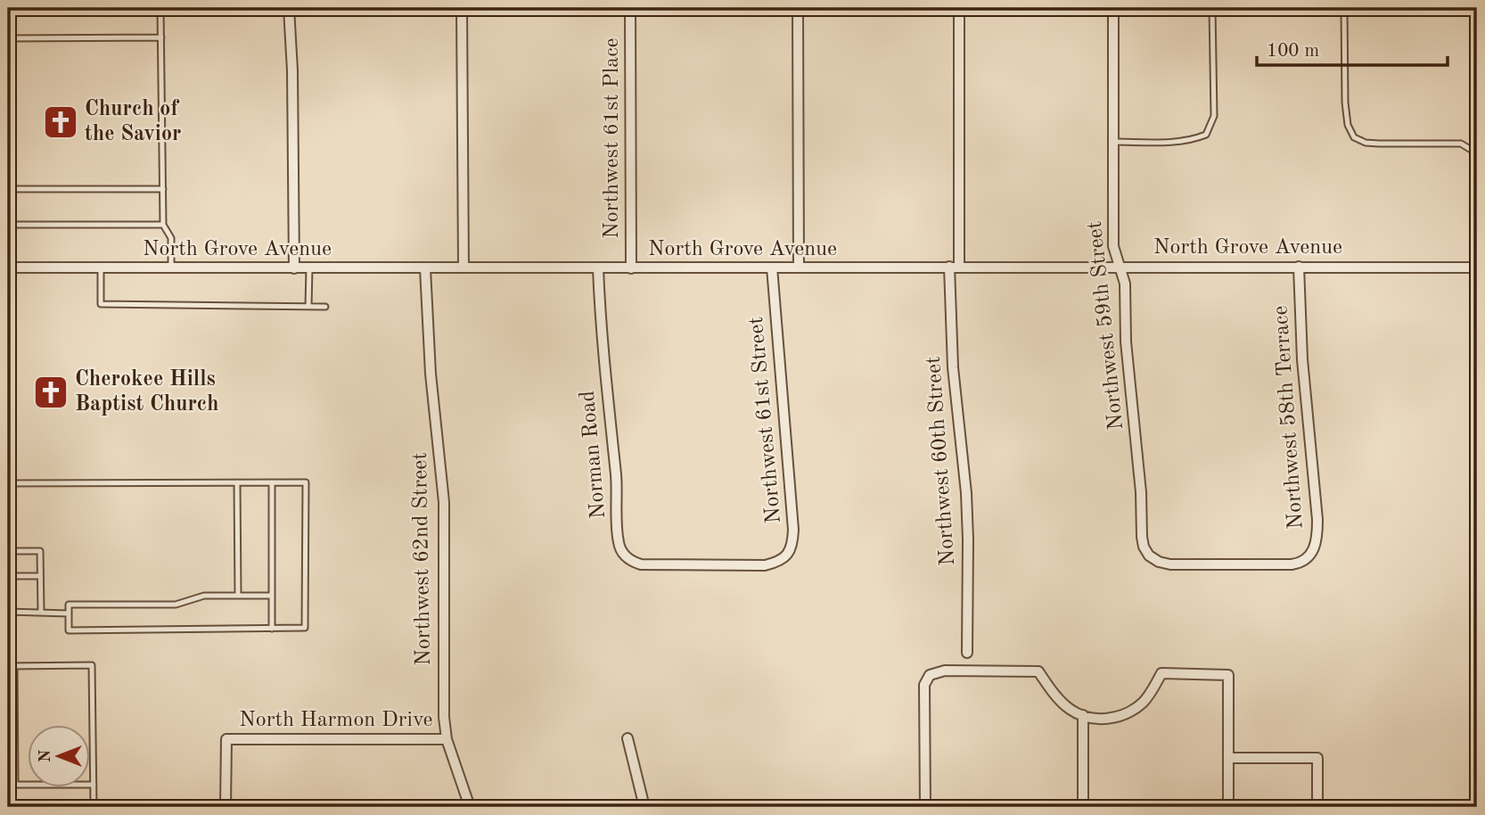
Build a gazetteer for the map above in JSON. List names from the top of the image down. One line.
{"streets":{"street":["Northwest 61st Place","North Grove Avenue","Northwest 59th Street","Northwest 58th Terrace","Northwest 61st Street","Norman Road","Northwest 60th Street","Northwest 62nd Street","North Harmon Drive"]},"crossings":[["Northwest 61st Place","North Grove Avenue"],["North Grove Avenue","Northwest 59th Street"],["North Grove Avenue","Northwest 58th Terrace"],["North Grove Avenue","Northwest 61st Street"],["North Grove Avenue","Norman Road"],["North Grove Avenue","Northwest 60th Street"],["North Grove Avenue","Northwest 62nd Street"],["Northwest 59th Street","Northwest 58th Terrace"],["Northwest 61st Street","Norman Road"],["Northwest 62nd Street","North Harmon Drive"]],"places":{"church":["Church of the Savior","Cherokee Hills Baptist Church"]},"scale_bar":"100 m","north":"left"}
